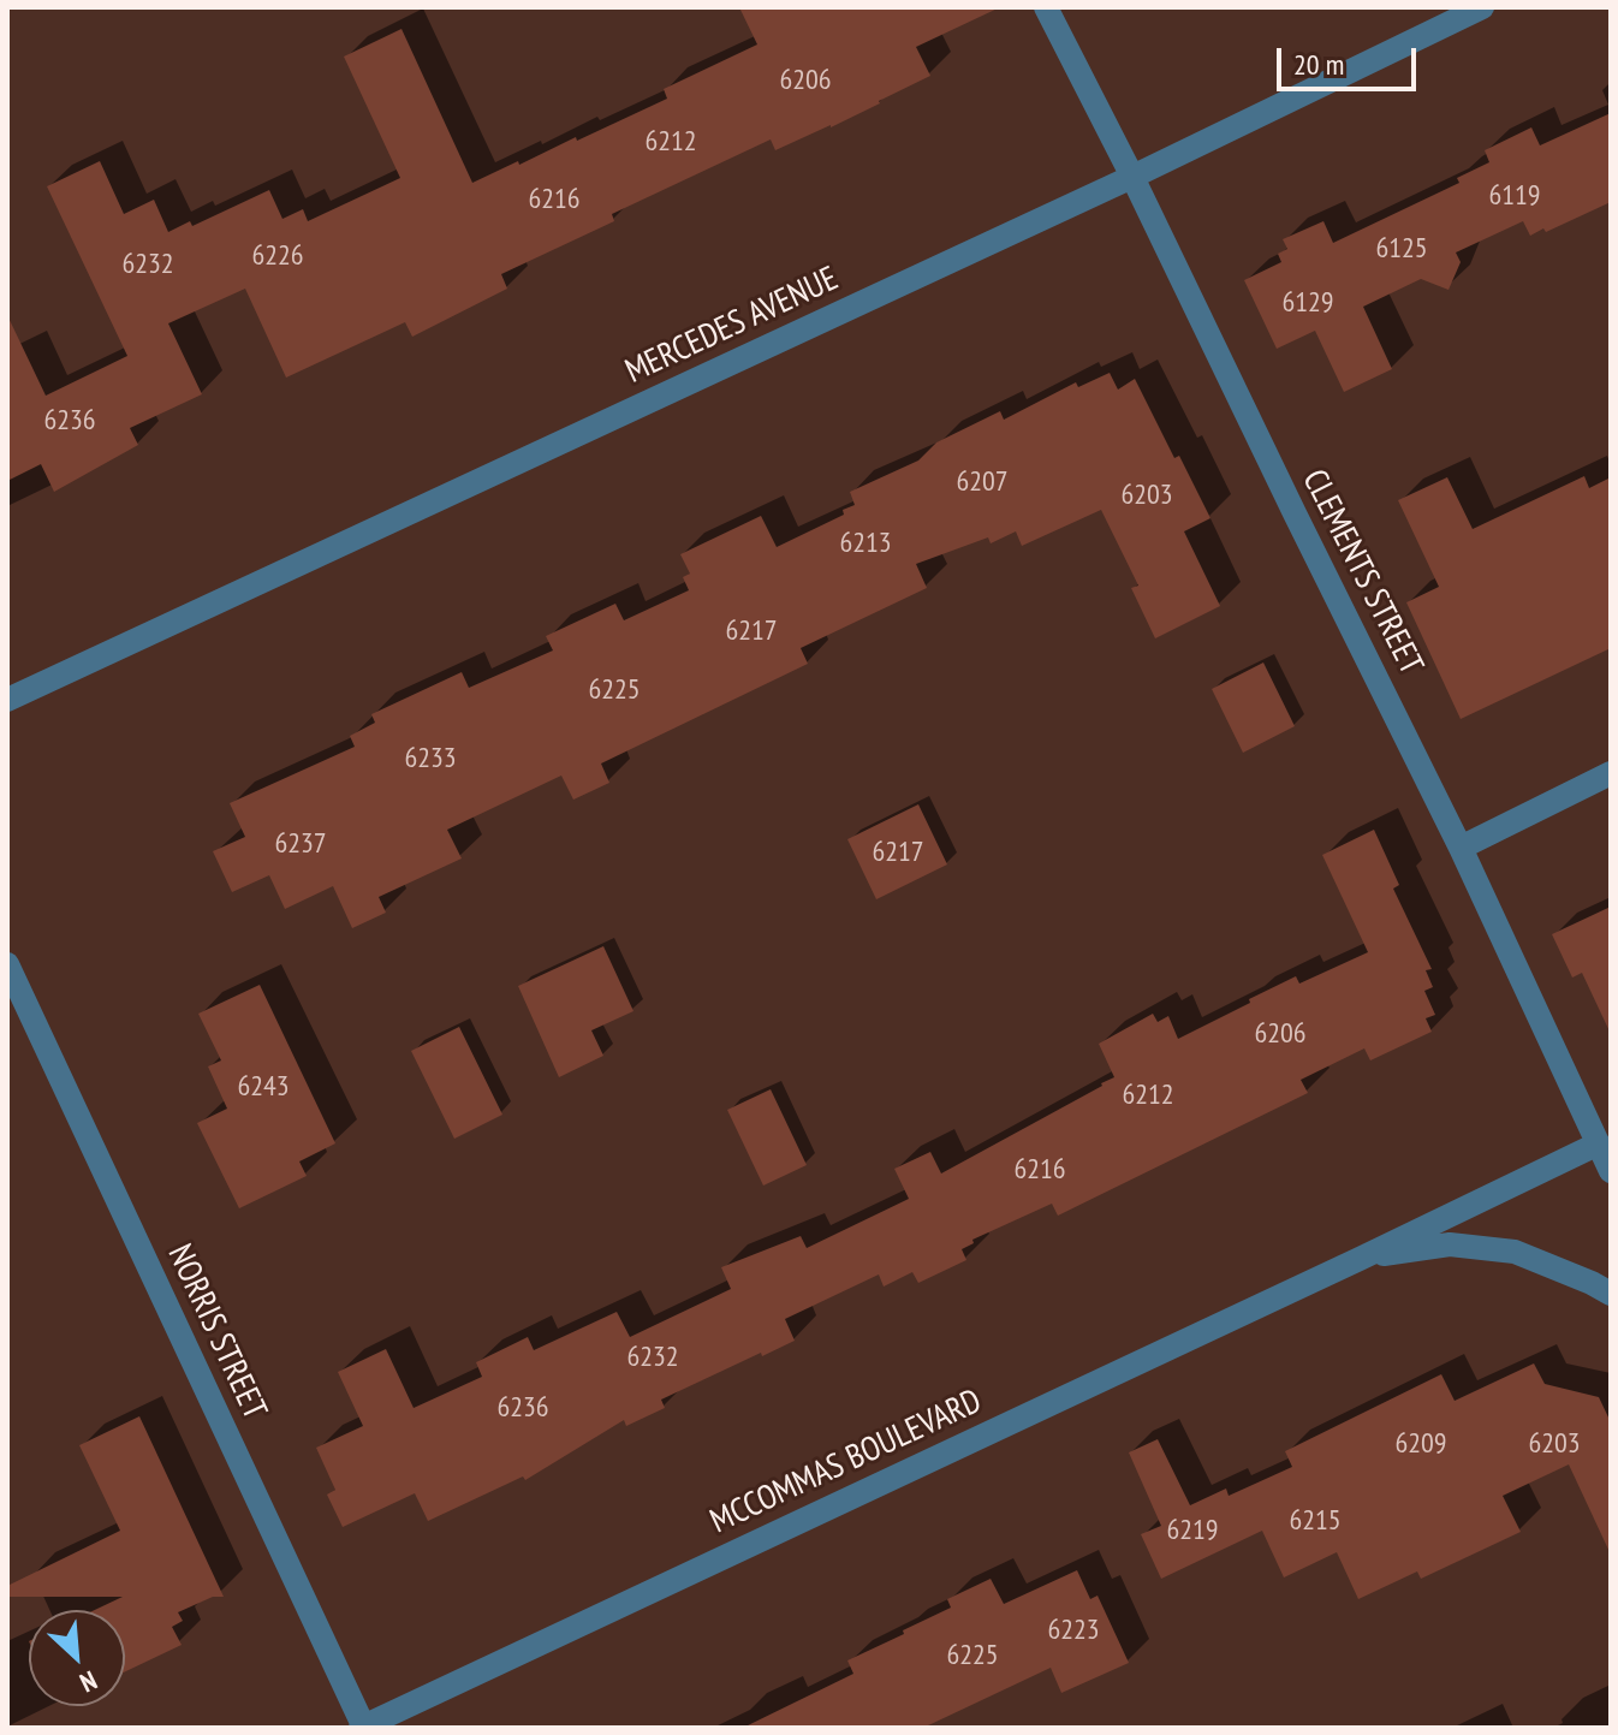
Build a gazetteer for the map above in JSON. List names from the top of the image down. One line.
{"streets":{"street":["MERCEDES AVENUE","CLEMENTS STREET","NORRIS STREET","MCCOMMAS BOULEVARD"]},"crossings":[["MERCEDES AVENUE","CLEMENTS STREET"],["CLEMENTS STREET","MCCOMMAS BOULEVARD"],["NORRIS STREET","MCCOMMAS BOULEVARD"]],"house_numbers":["6206","6212","6119","6216","6125","6226","6232","6129","6236","6207","6203","6213","6217","6225","6233","6237","6217","6206","6243","6212","6216","6232","6236","6209","6203","6215","6219","6223","6225"],"scale_bar":"20 m","north":"bottom right"}
